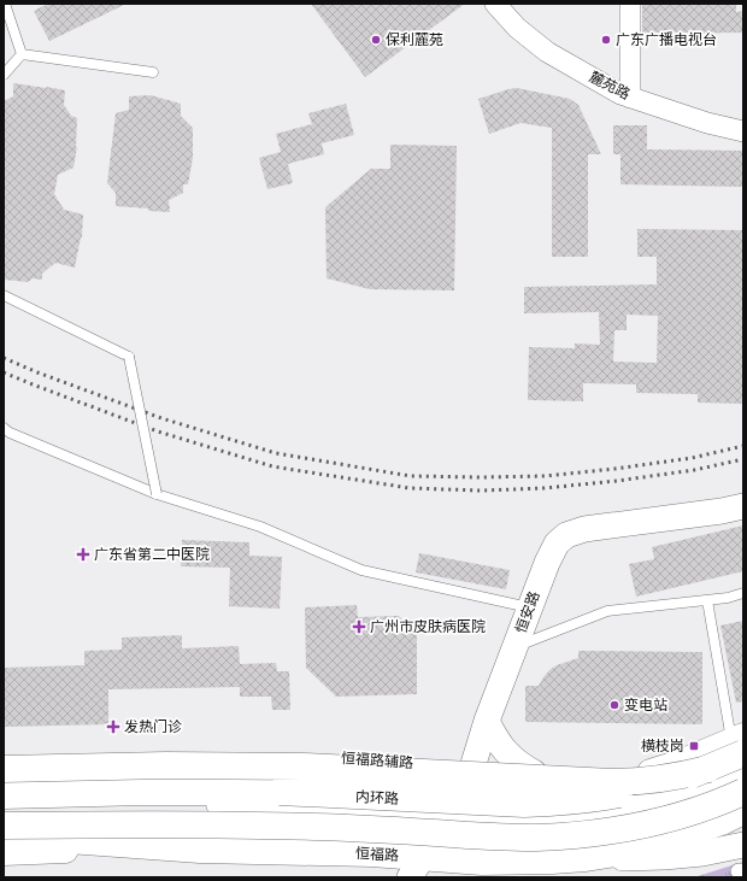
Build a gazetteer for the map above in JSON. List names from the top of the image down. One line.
{"streets":{"main road":["恒福路辅路","内环路","恒福路"],"street":["麓苑路","恒安路"]},"crossings":[["恒安路","恒福路辅路"],["恒安路","恒福路"],["恒福路辅路","内环路"]],"places":{"other":["保利麓苑","广东广播电视台","变电站"],"health":["广东省第二中医院","广州市皮肤病医院","发热门诊"],"transit":["横枝岗"]}}
